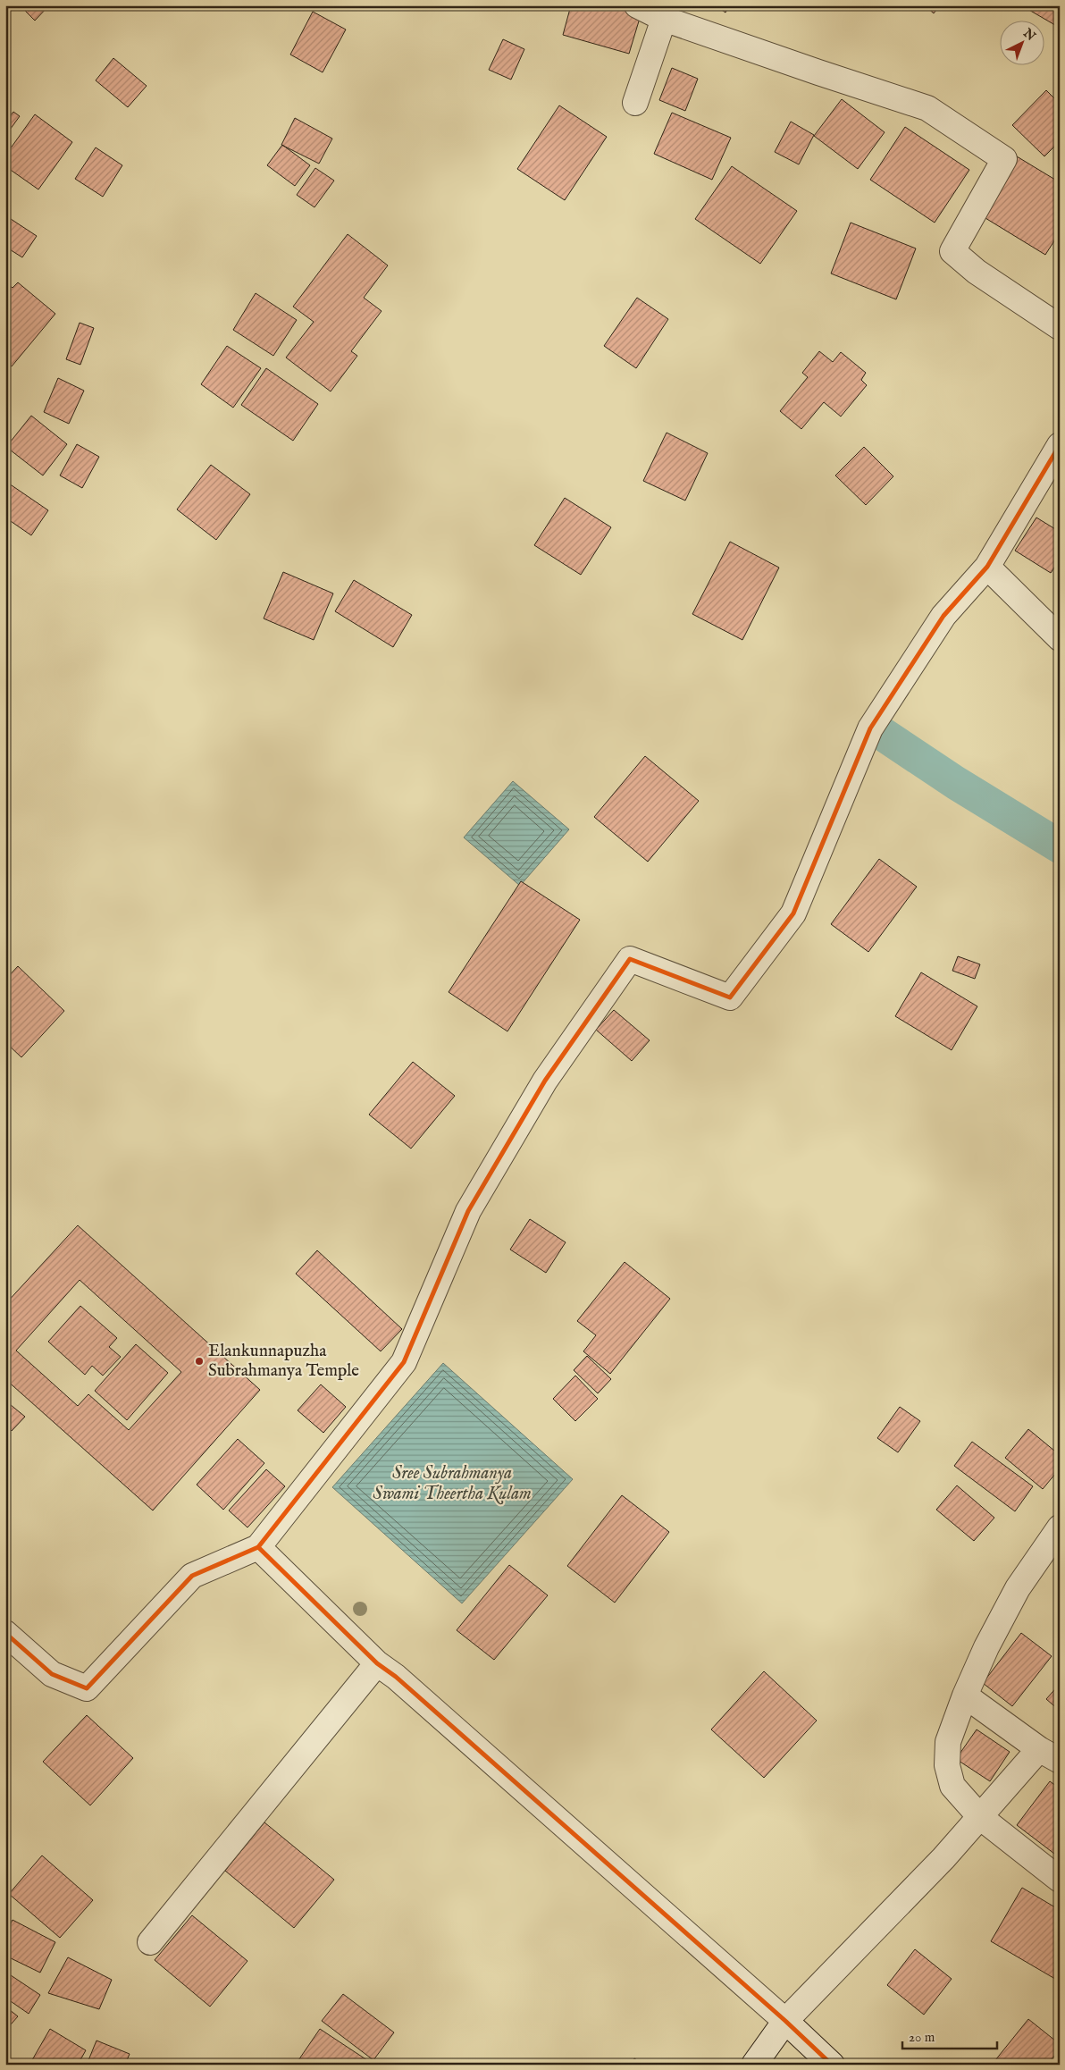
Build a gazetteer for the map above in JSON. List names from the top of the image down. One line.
{"water":["Sree Subrahmanya Swami Theertha Kulam"],"places":["Elankunnapuzha Subrahmanya Temple"],"scale_bar":"20 m","north":"top right"}
